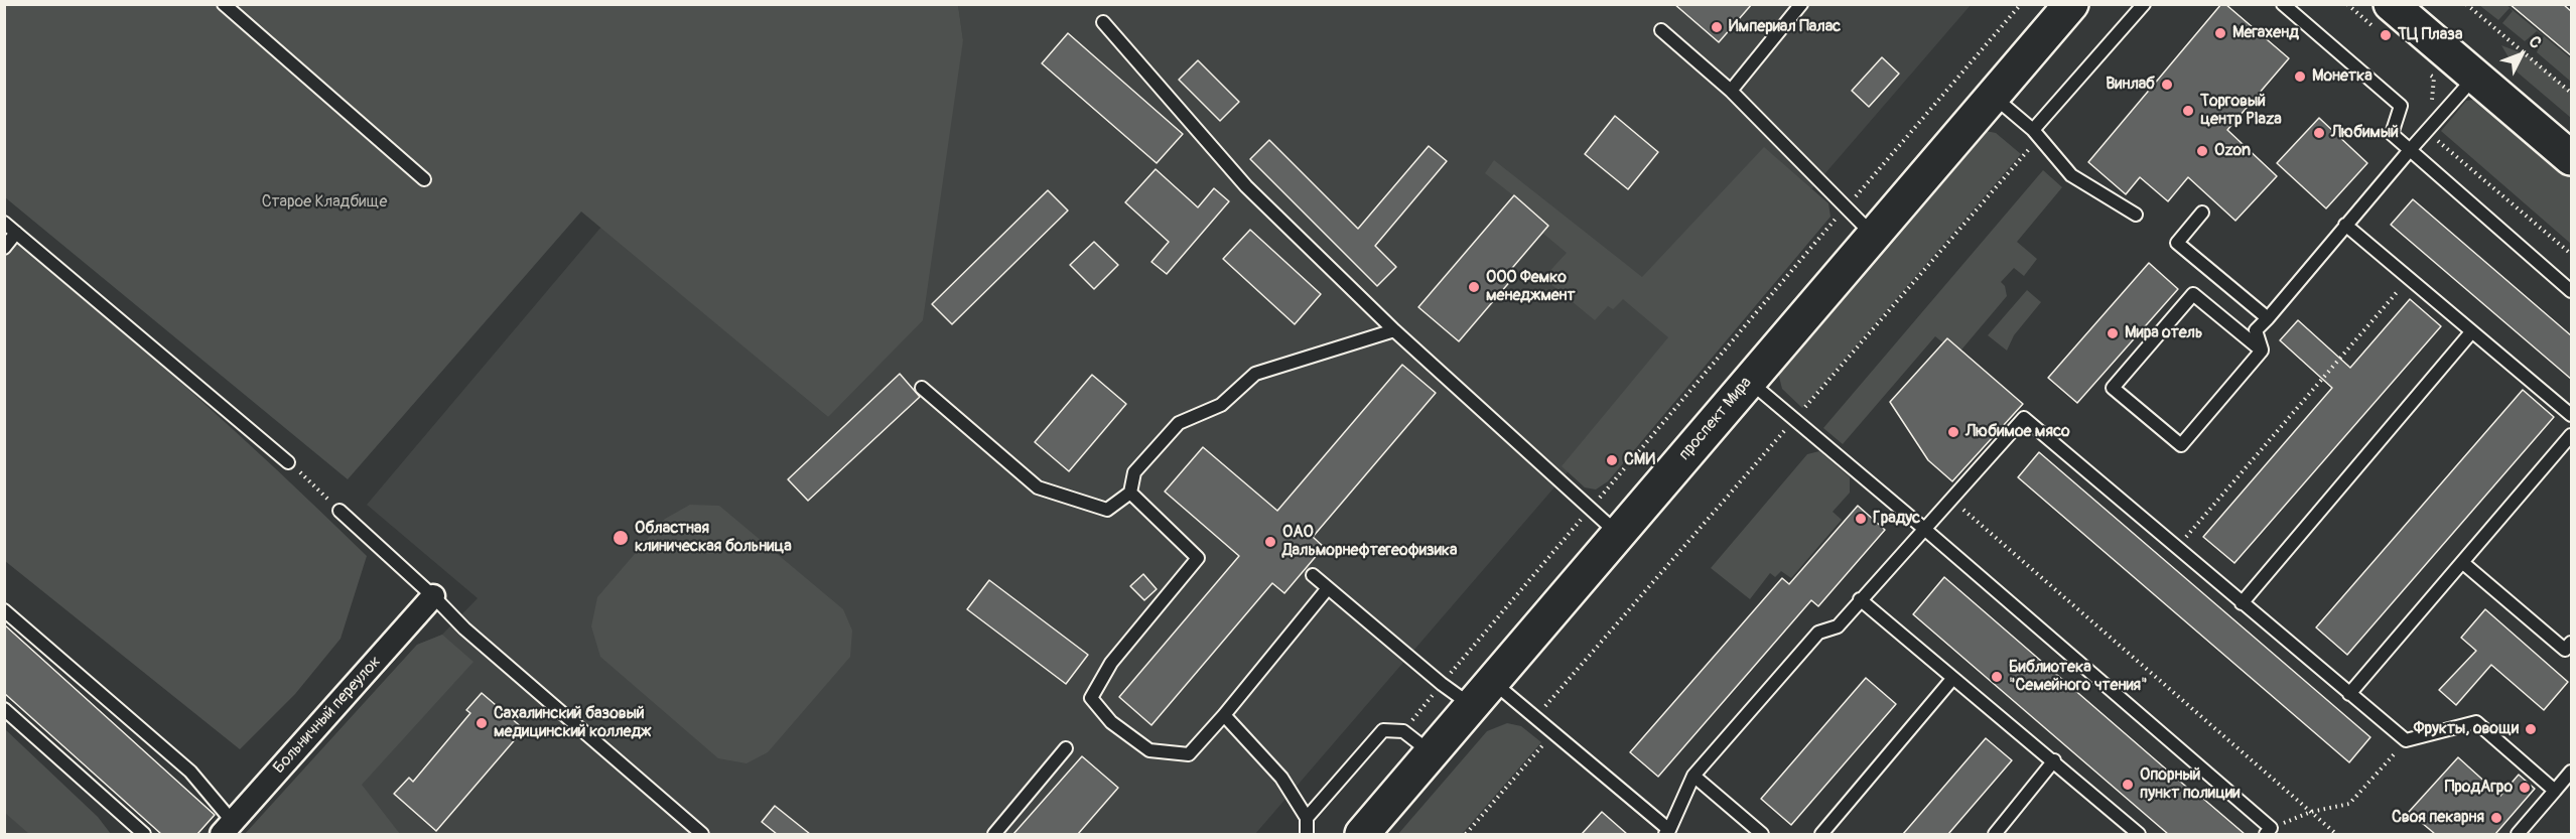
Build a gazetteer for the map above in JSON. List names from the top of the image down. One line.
{"streets":{"main road":["проспект Мира"],"street":["Больничный переулок"]},"parks":["Старое Кладбище"],"places":["Империал Палас","Мегахенд","ТЦ Плаза","Монетка","Винлаб","Торговый центр Plaza","Любимый","Ozon","ООО Фемко менеджмент","Мира отель","Любимое мясо","СМИ","Градус","Областная клиническая больница","ОАО Дальморнефтегеофизика","Библиотека \"Семейного чтения\"","Сахалинский базовый медицинский колледж","Фрукты, овощи","Опорный пункт полиции","ПродАгро","Своя пекарня"],"north":"top right"}
